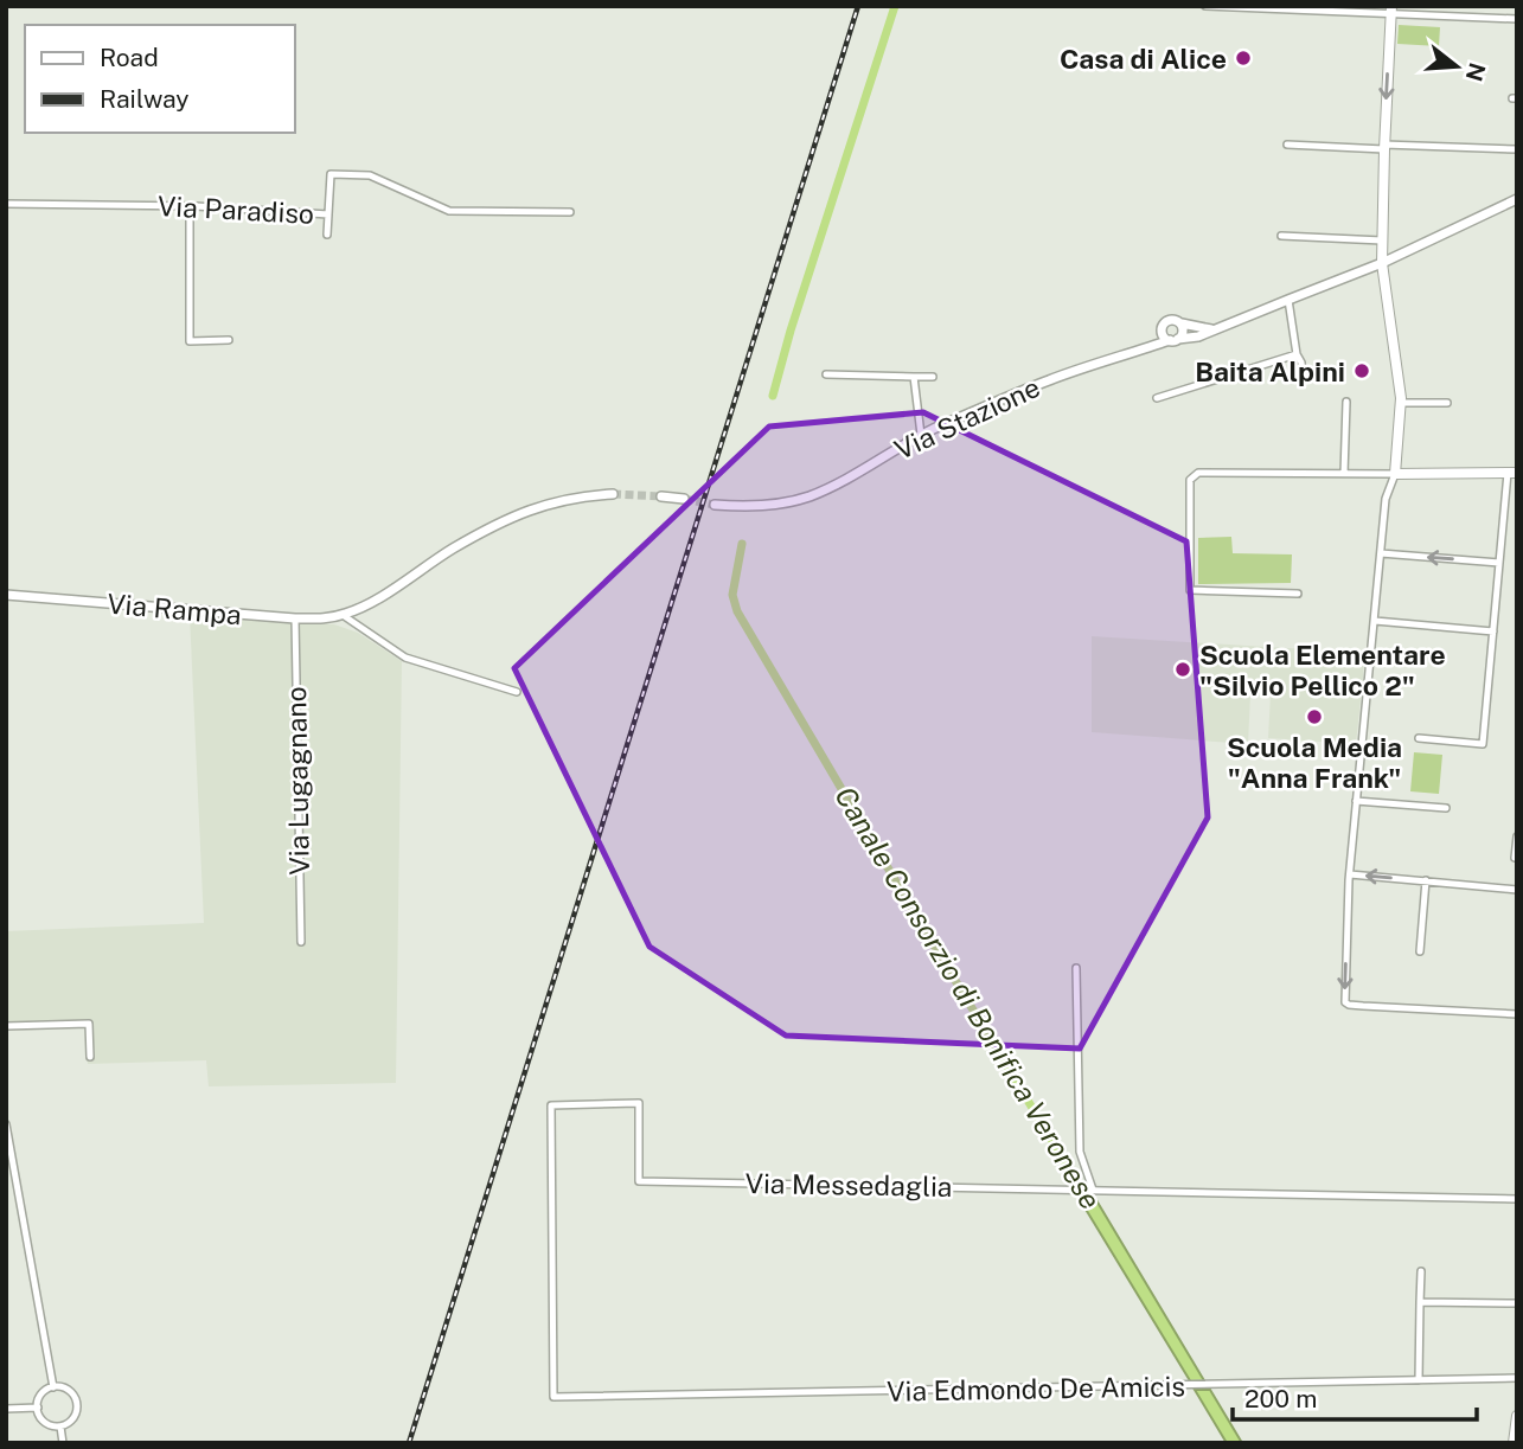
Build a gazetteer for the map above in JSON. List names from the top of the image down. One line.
{"streets":{"street":["Via Paradiso","Via Stazione","Via Rampa","Via Lugagnano","Via Messedaglia","Via Edmondo De Amicis"]},"crossings":[["Via Rampa","Via Lugagnano"],["Via Messedaglia","Via Edmondo De Amicis"]],"water":["Canale Consorzio di Bonifica Veronese"],"places":["Casa di Alice","Baita Alpini","Scuola Elementare \"Silvio Pellico 2\"","Scuola Media \"Anna Frank\""],"legend":["Road","Railway"],"scale_bar":"200 m","north":"right"}
